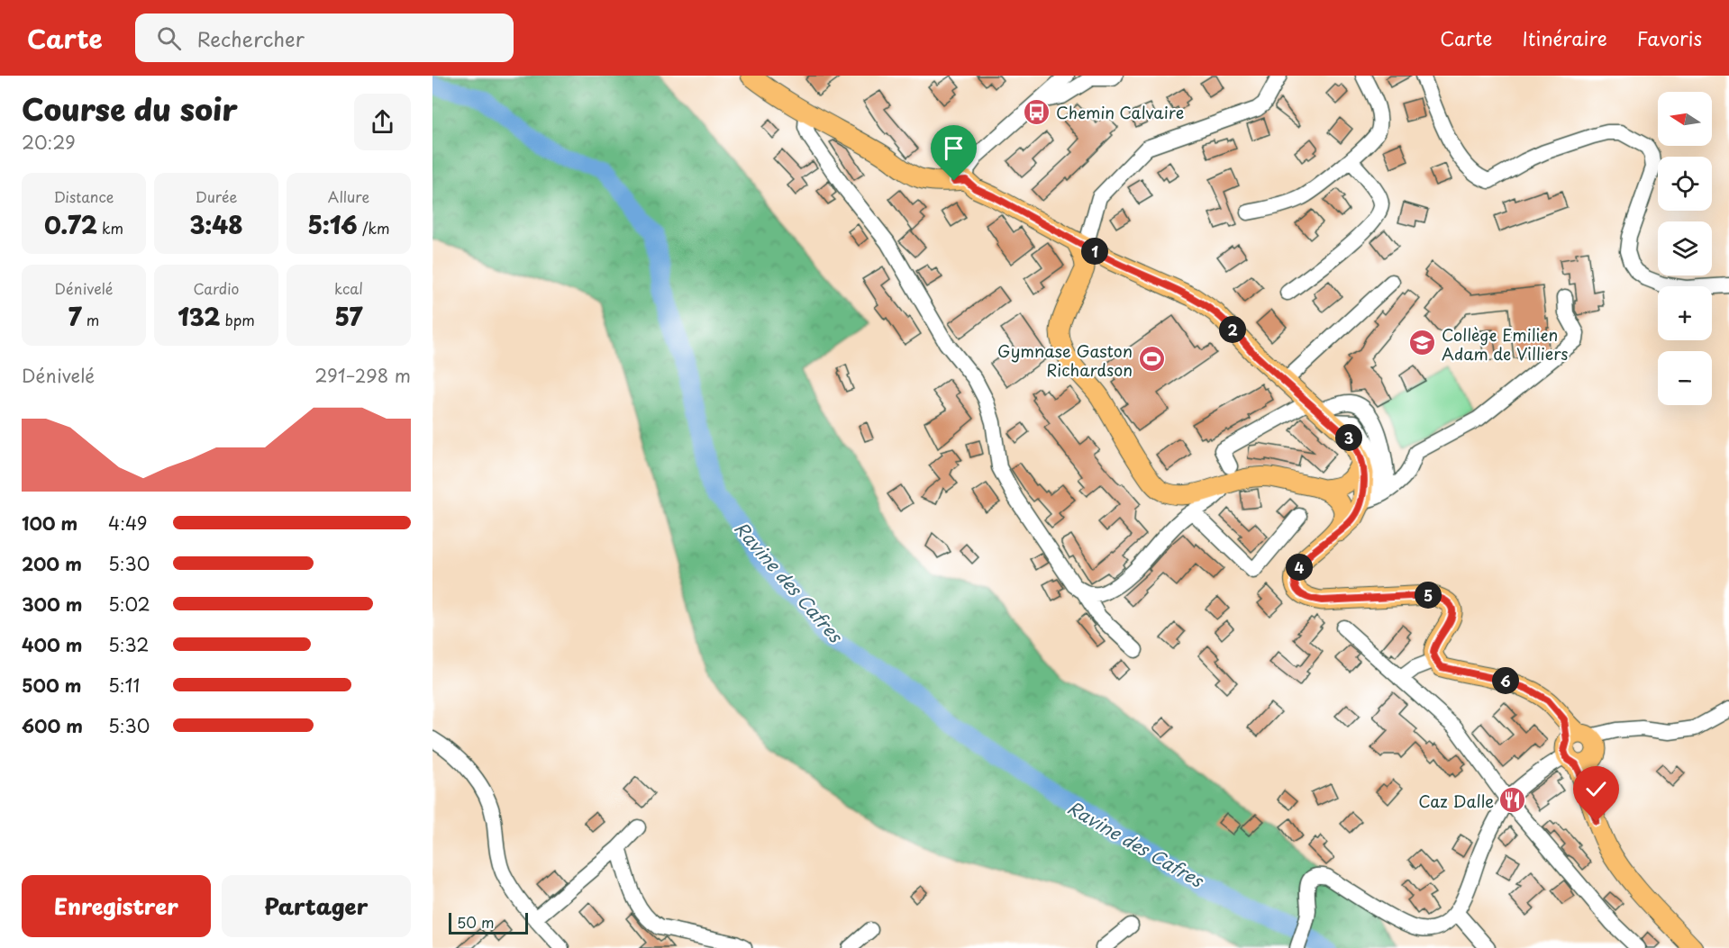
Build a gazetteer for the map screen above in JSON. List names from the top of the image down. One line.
{"water":["Ravine des Cafres"],"places":{"bus stop":["Chemin Calvaire"],"school or university":["Collège Emilien Adam de Villiers"],"sports":["Gymnase Gaston Richardson"],"restaurant":["Caz Dalle"]},"scale_bar":"50 m","north":"left","page":{"header":"Carte","search":"Rechercher","nav":["Carte","Itinéraire","Favoris"],"heading":["Course du soir","20:29"],"map_buttons":["+","−"],"stats":[["Distance","0.72 km"],["Durée","3:48"],["Allure","5:16 /km"],["Dénivelé","7 m"],["Cardio","132 bpm"],["kcal","57"]],"pins":["1","2","3","4","5","6"],"chart":["Dénivelé","291–298 m"],"list":[{"name":"100 m","note":"4:49"},{"name":"200 m","note":"5:30"},{"name":"300 m","note":"5:02"},{"name":"400 m","note":"5:32"},{"name":"500 m","note":"5:11"},{"name":"600 m","note":"5:30"}],"buttons":["Enregistrer","Partager"],"scale":"50 m"}}
